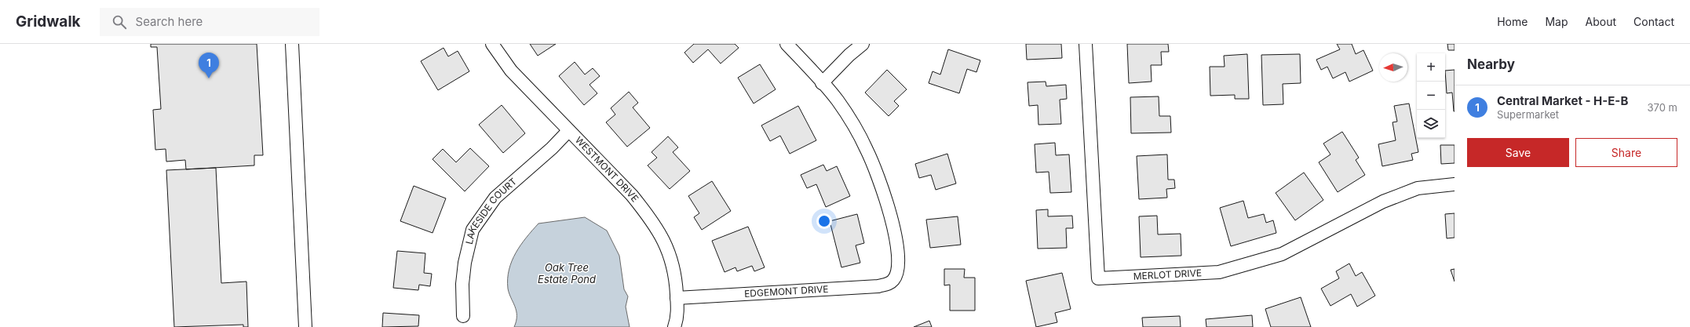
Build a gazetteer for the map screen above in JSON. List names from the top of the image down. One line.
{"streets":{"street":["WESTMONT DRIVE","LAKESIDE COURT","MERLOT DRIVE","EDGEMONT DRIVE"]},"crossings":[["WESTMONT DRIVE","LAKESIDE COURT"],["WESTMONT DRIVE","EDGEMONT DRIVE"]],"water":["Oak Tree Estate Pond"],"north":"left","page":{"header":"Gridwalk","search":"Search here","nav":["Home","Map","About","Contact"],"heading":"Nearby","pins":"1","map_buttons":["+","−"],"list":[{"mark":"1","name":"Central Market - H-E-B","note":"Supermarket","value":"370 m"}],"buttons":["Save","Share"]}}
